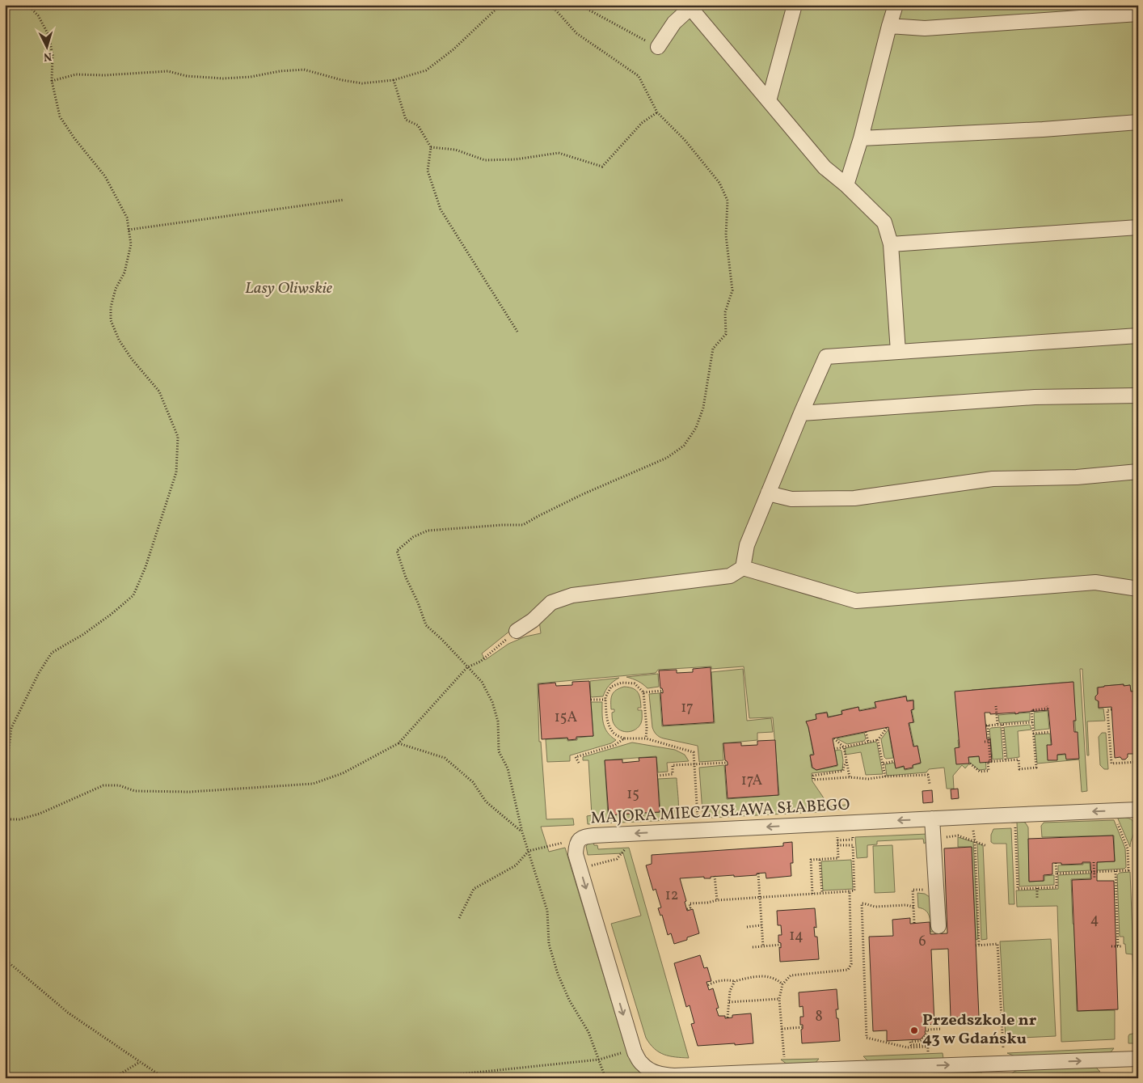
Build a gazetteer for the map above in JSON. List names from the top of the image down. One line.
{"streets":{"street":["MAJORA MIECZYSŁAWA SŁABEGO"]},"parks":["Lasy Oliwskie"],"places":["Przedszkole nr 43 w Gdańsku"],"house_numbers":["17","15A","17A","15","12","4","14","6","8"],"north":"bottom"}
